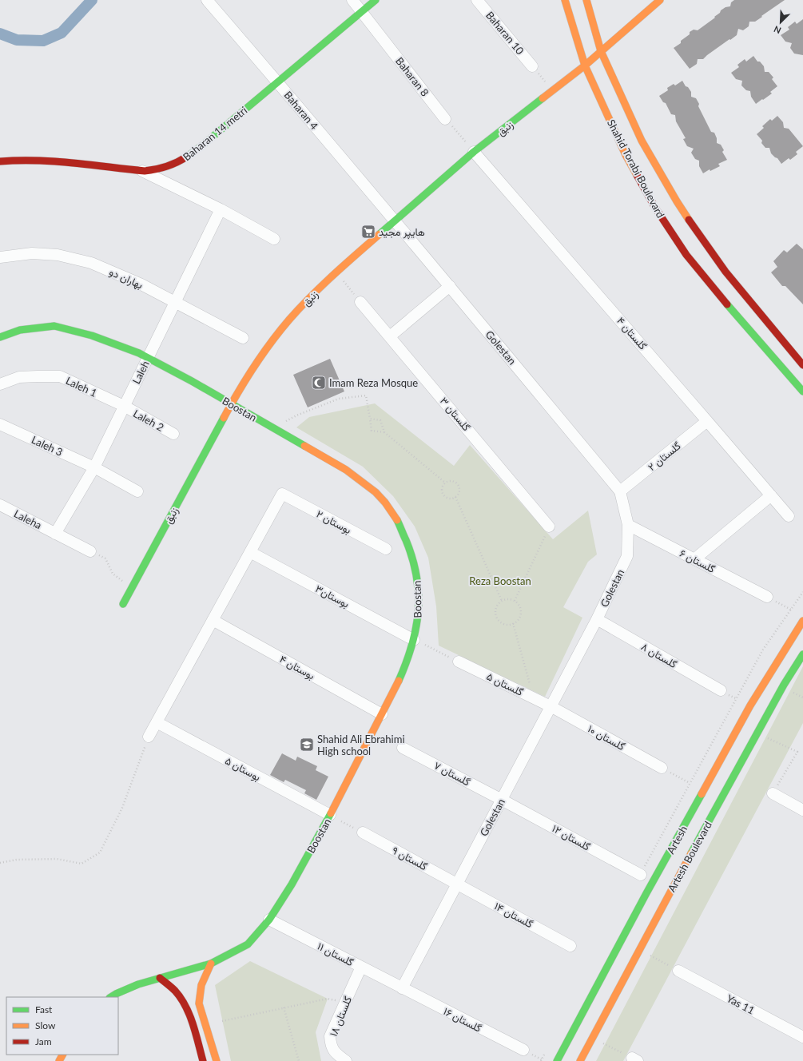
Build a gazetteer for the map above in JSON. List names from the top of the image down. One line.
{"streets":{"street":["Baharan 10","Baharan 8","Baharan 4","زنبق","Baharan 14 metri","Shahid Torabi Boulevard","بهاران دو","گلستان ۴","Golestan","Laleh","Laleh 1","Boostan","گلستان ۳","Laleh 2","Laleh 3","گلستان ۲","Laleha","بوستان ۲","گلستان ۶","بوستان۳","گلستان ۸","بوستان ۴","گلستان ۵","گلستان ۱۰","بوستان ۵","گلستان ۷","گلستان ۱۲","Artesh","Artesh Boulevard","گلستان ۹","گلستان ۱۴","گلستان ۱۱","Yas 11","گلستان ۱۸","گلستان ۱۶"]},"crossings":[["Baharan 8","Baharan 14 metri"],["Baharan 4","زنبق"],["Baharan 4","Baharan 14 metri"],["Baharan 4","Golestan"],["زنبق","Shahid Torabi Boulevard"],["زنبق","گلستان ۴"],["زنبق","Golestan"],["زنبق","Boostan"],["بهاران دو","Laleh"],["گلستان ۴","گلستان ۲"],["Golestan","گلستان ۲"],["Golestan","گلستان ۶"],["Golestan","گلستان ۸"],["Golestan","گلستان ۵"],["Golestan","گلستان ۱۰"],["Golestan","گلستان ۷"],["Golestan","گلستان ۱۲"],["Golestan","گلستان ۹"],["Golestan","گلستان ۱۴"],["Golestan","گلستان ۱۱"],["Golestan","گلستان ۱۶"],["Laleh","Laleh 1"],["Laleh","Boostan"],["Laleh","Laleh 2"],["Laleh","Laleh 3"],["Laleh","Laleha"],["Laleh 1","Laleh 2"],["Boostan","بوستان۳"],["Boostan","بوستان ۴"],["Boostan","بوستان ۵"],["Boostan","گلستان ۱۱"],["بوستان ۲","بوستان۳"],["گلستان ۵","گلستان ۱۰"],["گلستان ۷","گلستان ۱۲"],["گلستان ۹","گلستان ۱۴"],["گلستان ۱۱","گلستان ۱۸"],["گلستان ۱۱","گلستان ۱۶"]],"parks":["Reza Boostan"],"places":{"supermarket":["هایپر مجید"],"mosque":["Imam Reza Mosque"],"school or university":["Shahid Ali Ebrahimi High school"]},"legend":["Fast","Slow","Jam"],"north":"bottom left"}
